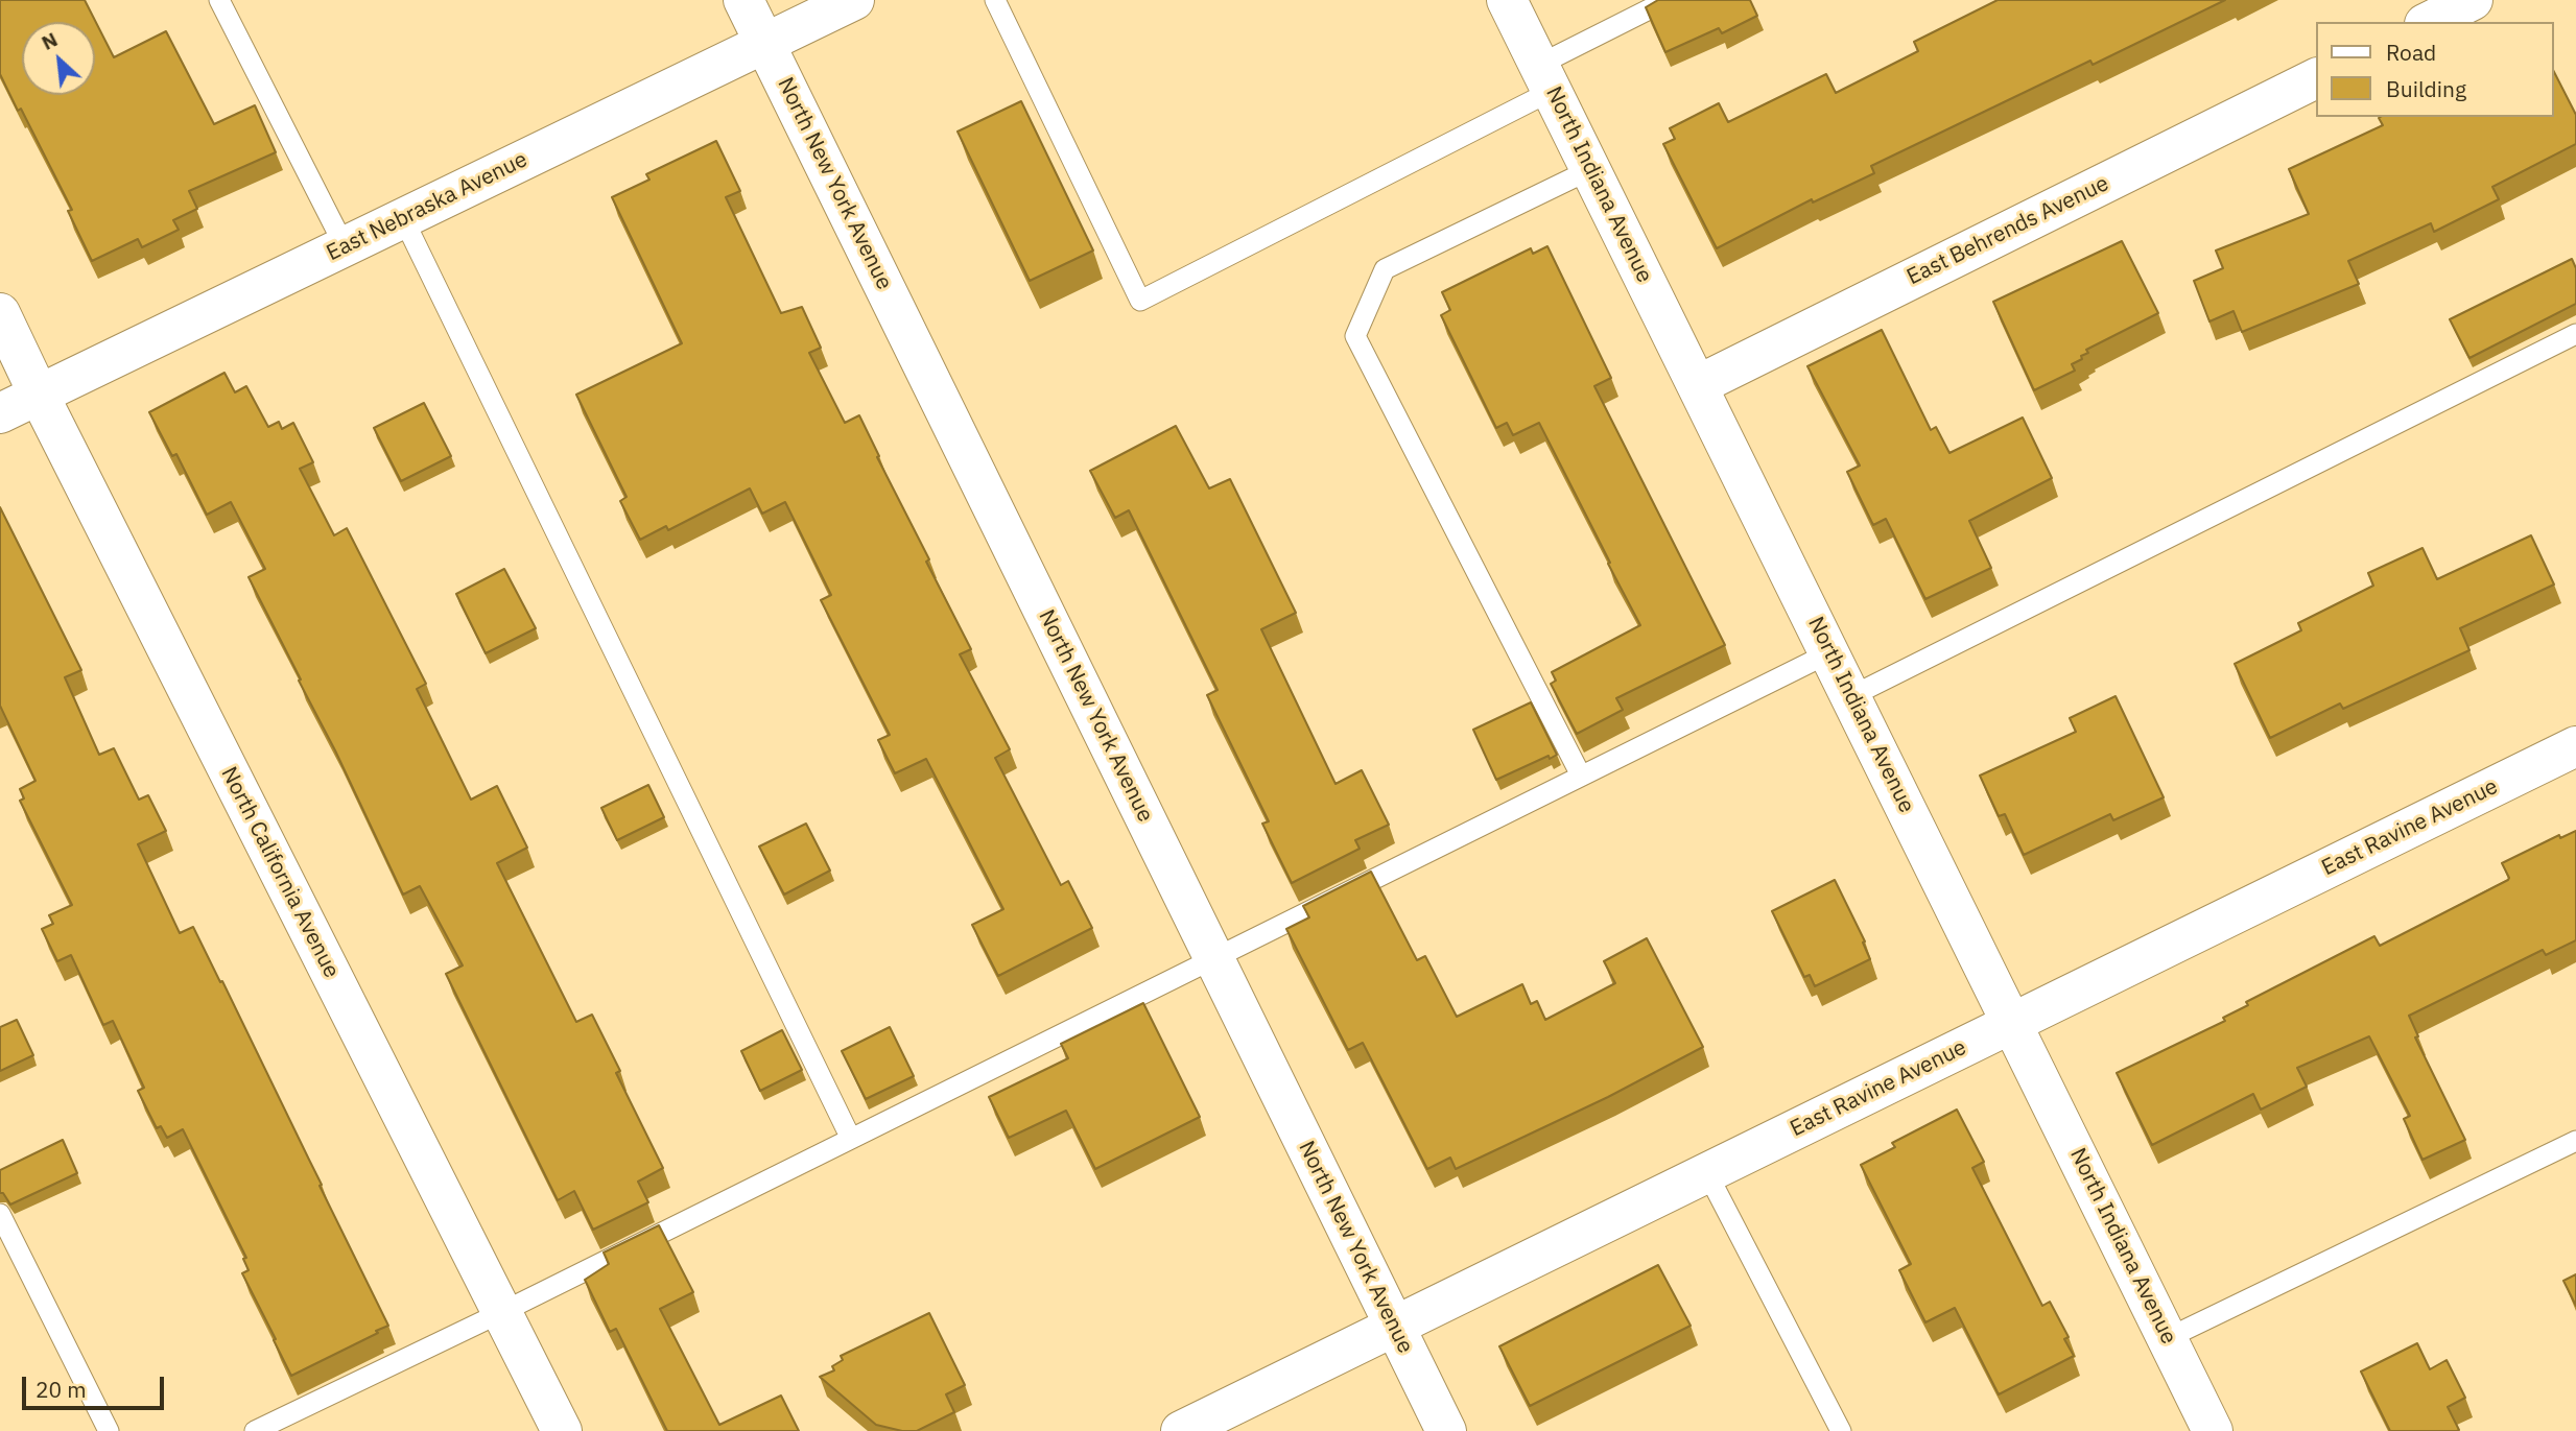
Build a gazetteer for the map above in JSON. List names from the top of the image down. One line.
{"streets":{"street":["North New York Avenue","North Indiana Avenue","East Nebraska Avenue","East Behrends Avenue","East Ravine Avenue","North California Avenue"]},"crossings":[["North New York Avenue","East Nebraska Avenue"],["North New York Avenue","East Ravine Avenue"],["North Indiana Avenue","East Behrends Avenue"],["North Indiana Avenue","East Ravine Avenue"],["East Nebraska Avenue","North California Avenue"]],"legend":["Road","Building"],"scale_bar":"20 m","north":"top left"}
